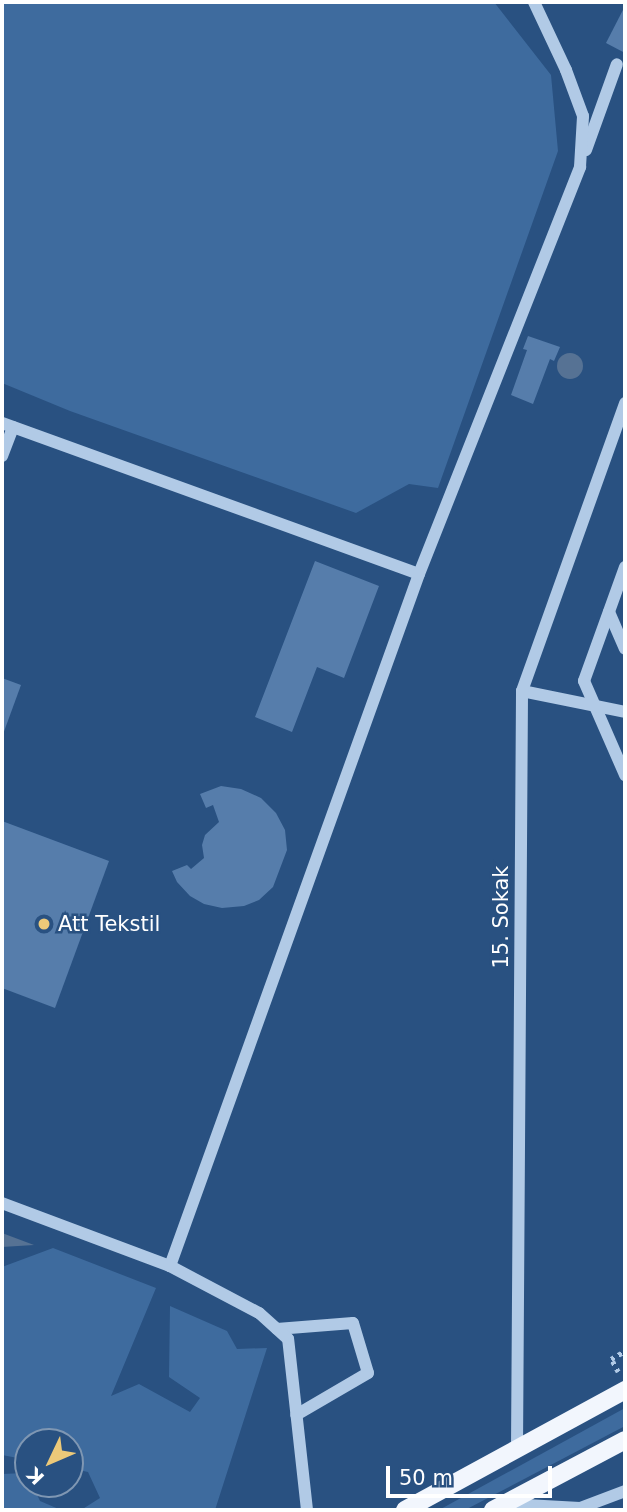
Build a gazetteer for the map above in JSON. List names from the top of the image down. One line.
{"streets":{"street":["15. Sokak"]},"places":["Att Tekstil"],"scale_bar":"50 m","north":"bottom left"}
